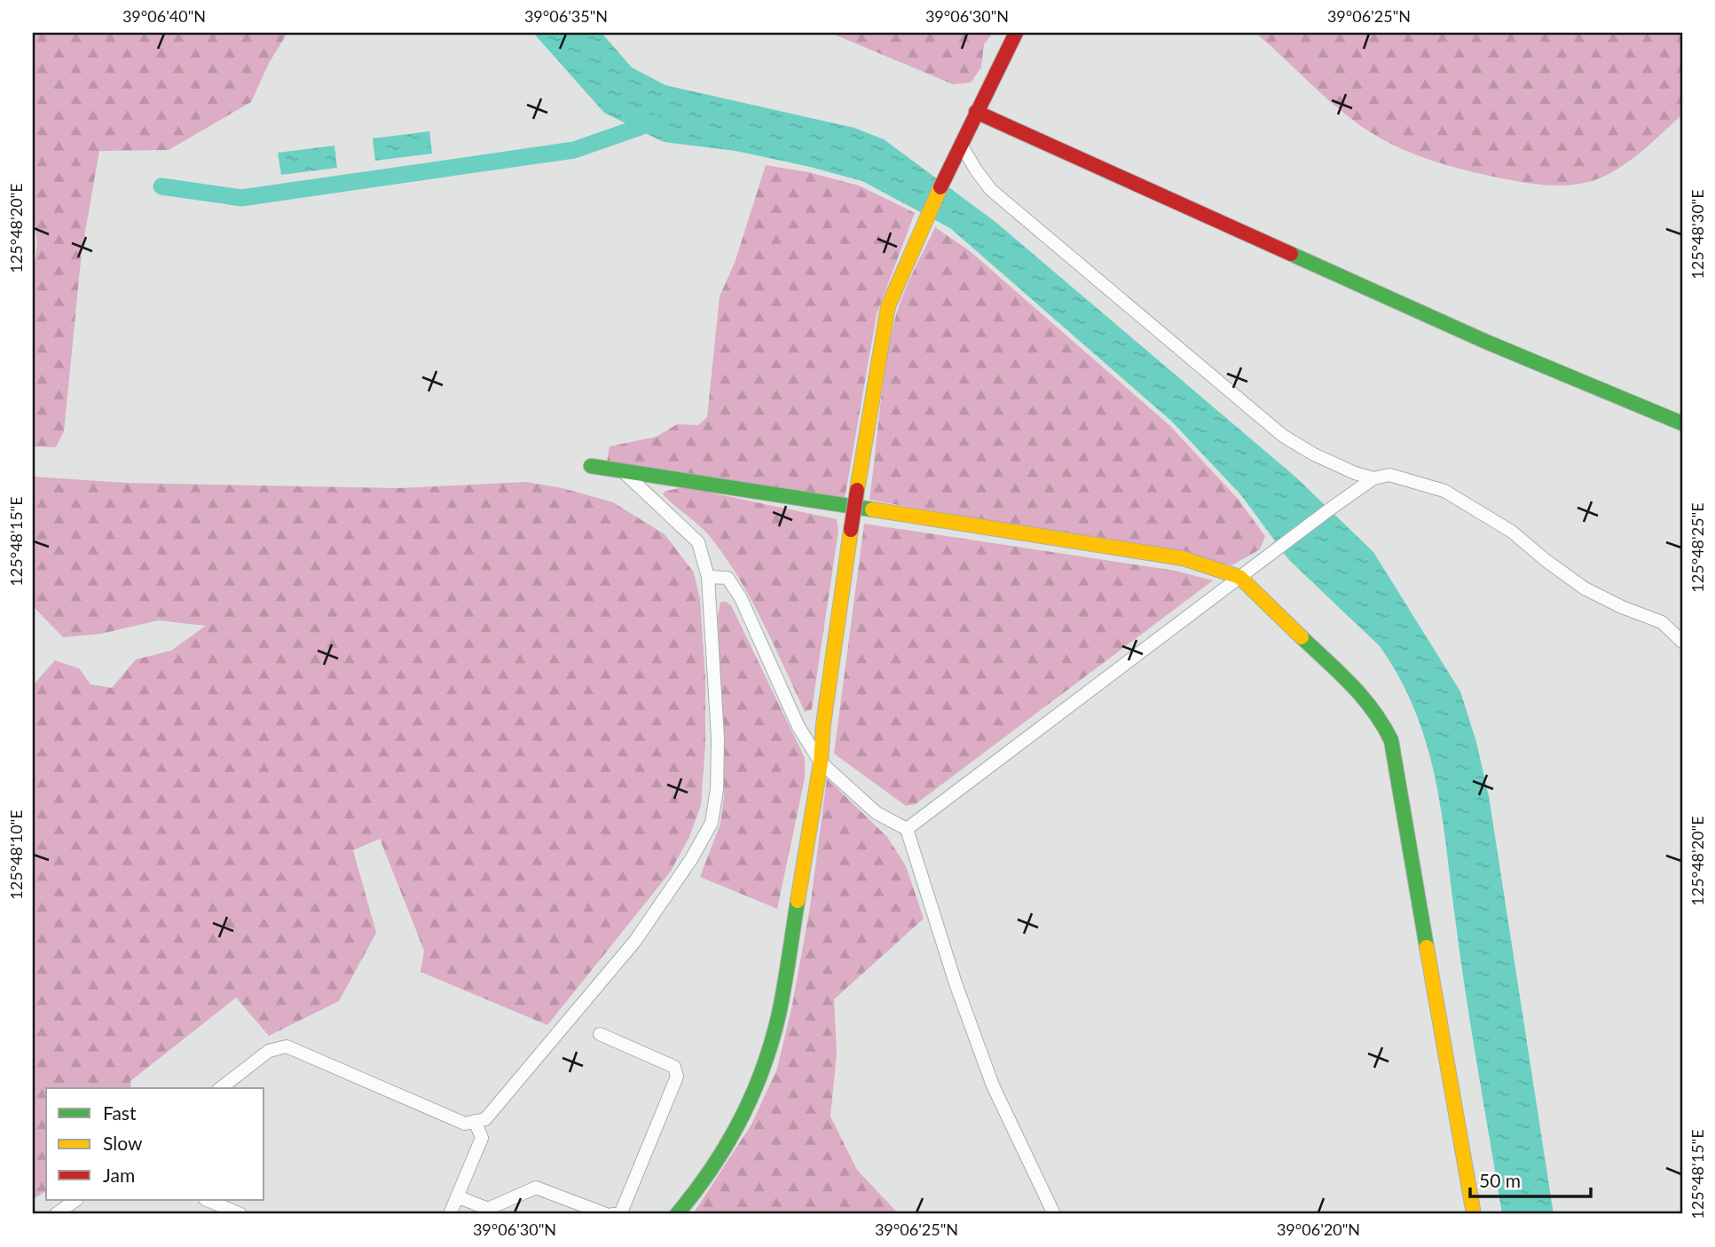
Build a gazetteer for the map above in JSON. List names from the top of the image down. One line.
{"legend":["Fast","Slow","Jam"],"scale_bar":"50 m","coordinates":["39°06'40\"N","39°06'35\"N","39°06'30\"N","39°06'25\"N","125°48'20\"E","125°48'30\"E","125°48'15\"E","125°48'25\"E","125°48'10\"E","39°06'20\"N"]}
